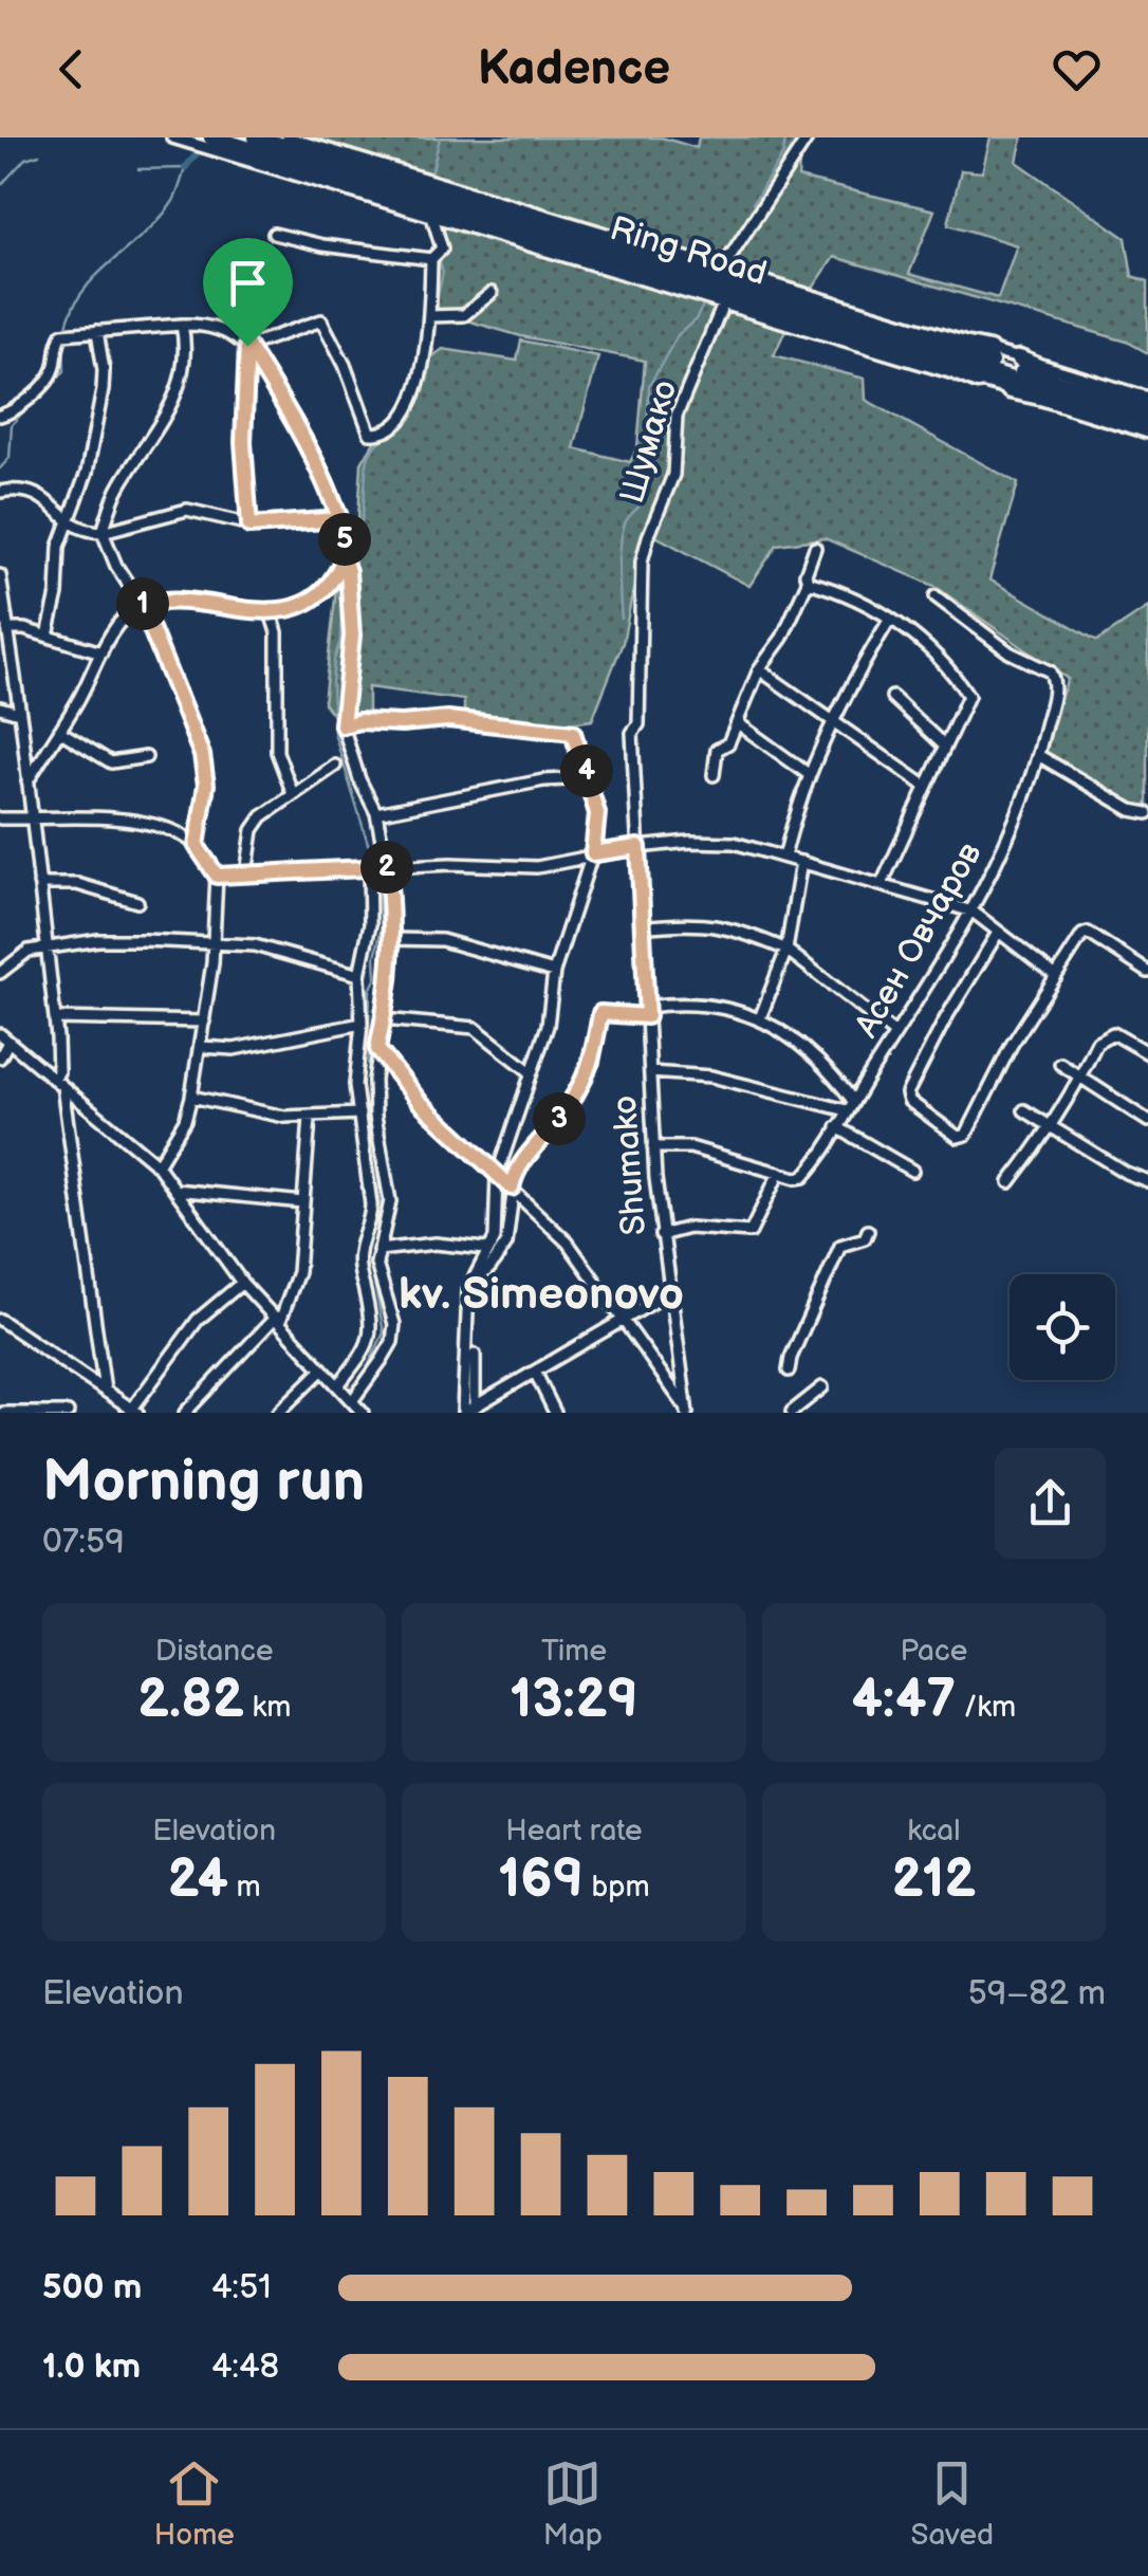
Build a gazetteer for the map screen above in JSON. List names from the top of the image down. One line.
{"streets":{"highway":["Ring Road"],"street":["Асен Овчаров","Shumako"]},"districts":["kv. Simeonovo"],"page":{"header":"Kadence","pins":["5","1","4","2","3"],"heading":["Morning run","07:59"],"stats":[["Distance","2.82 km"],["Time","13:29"],["Pace","4:47 /km"],["Elevation","24 m"],["Heart rate","169 bpm"],["kcal","212"]],"chart":["Elevation","59–82 m"],"list":[{"name":"500 m","note":"4:51"},{"name":"1.0 km","note":"4:48"}],"tabs":["Home","Map","Saved"]}}
